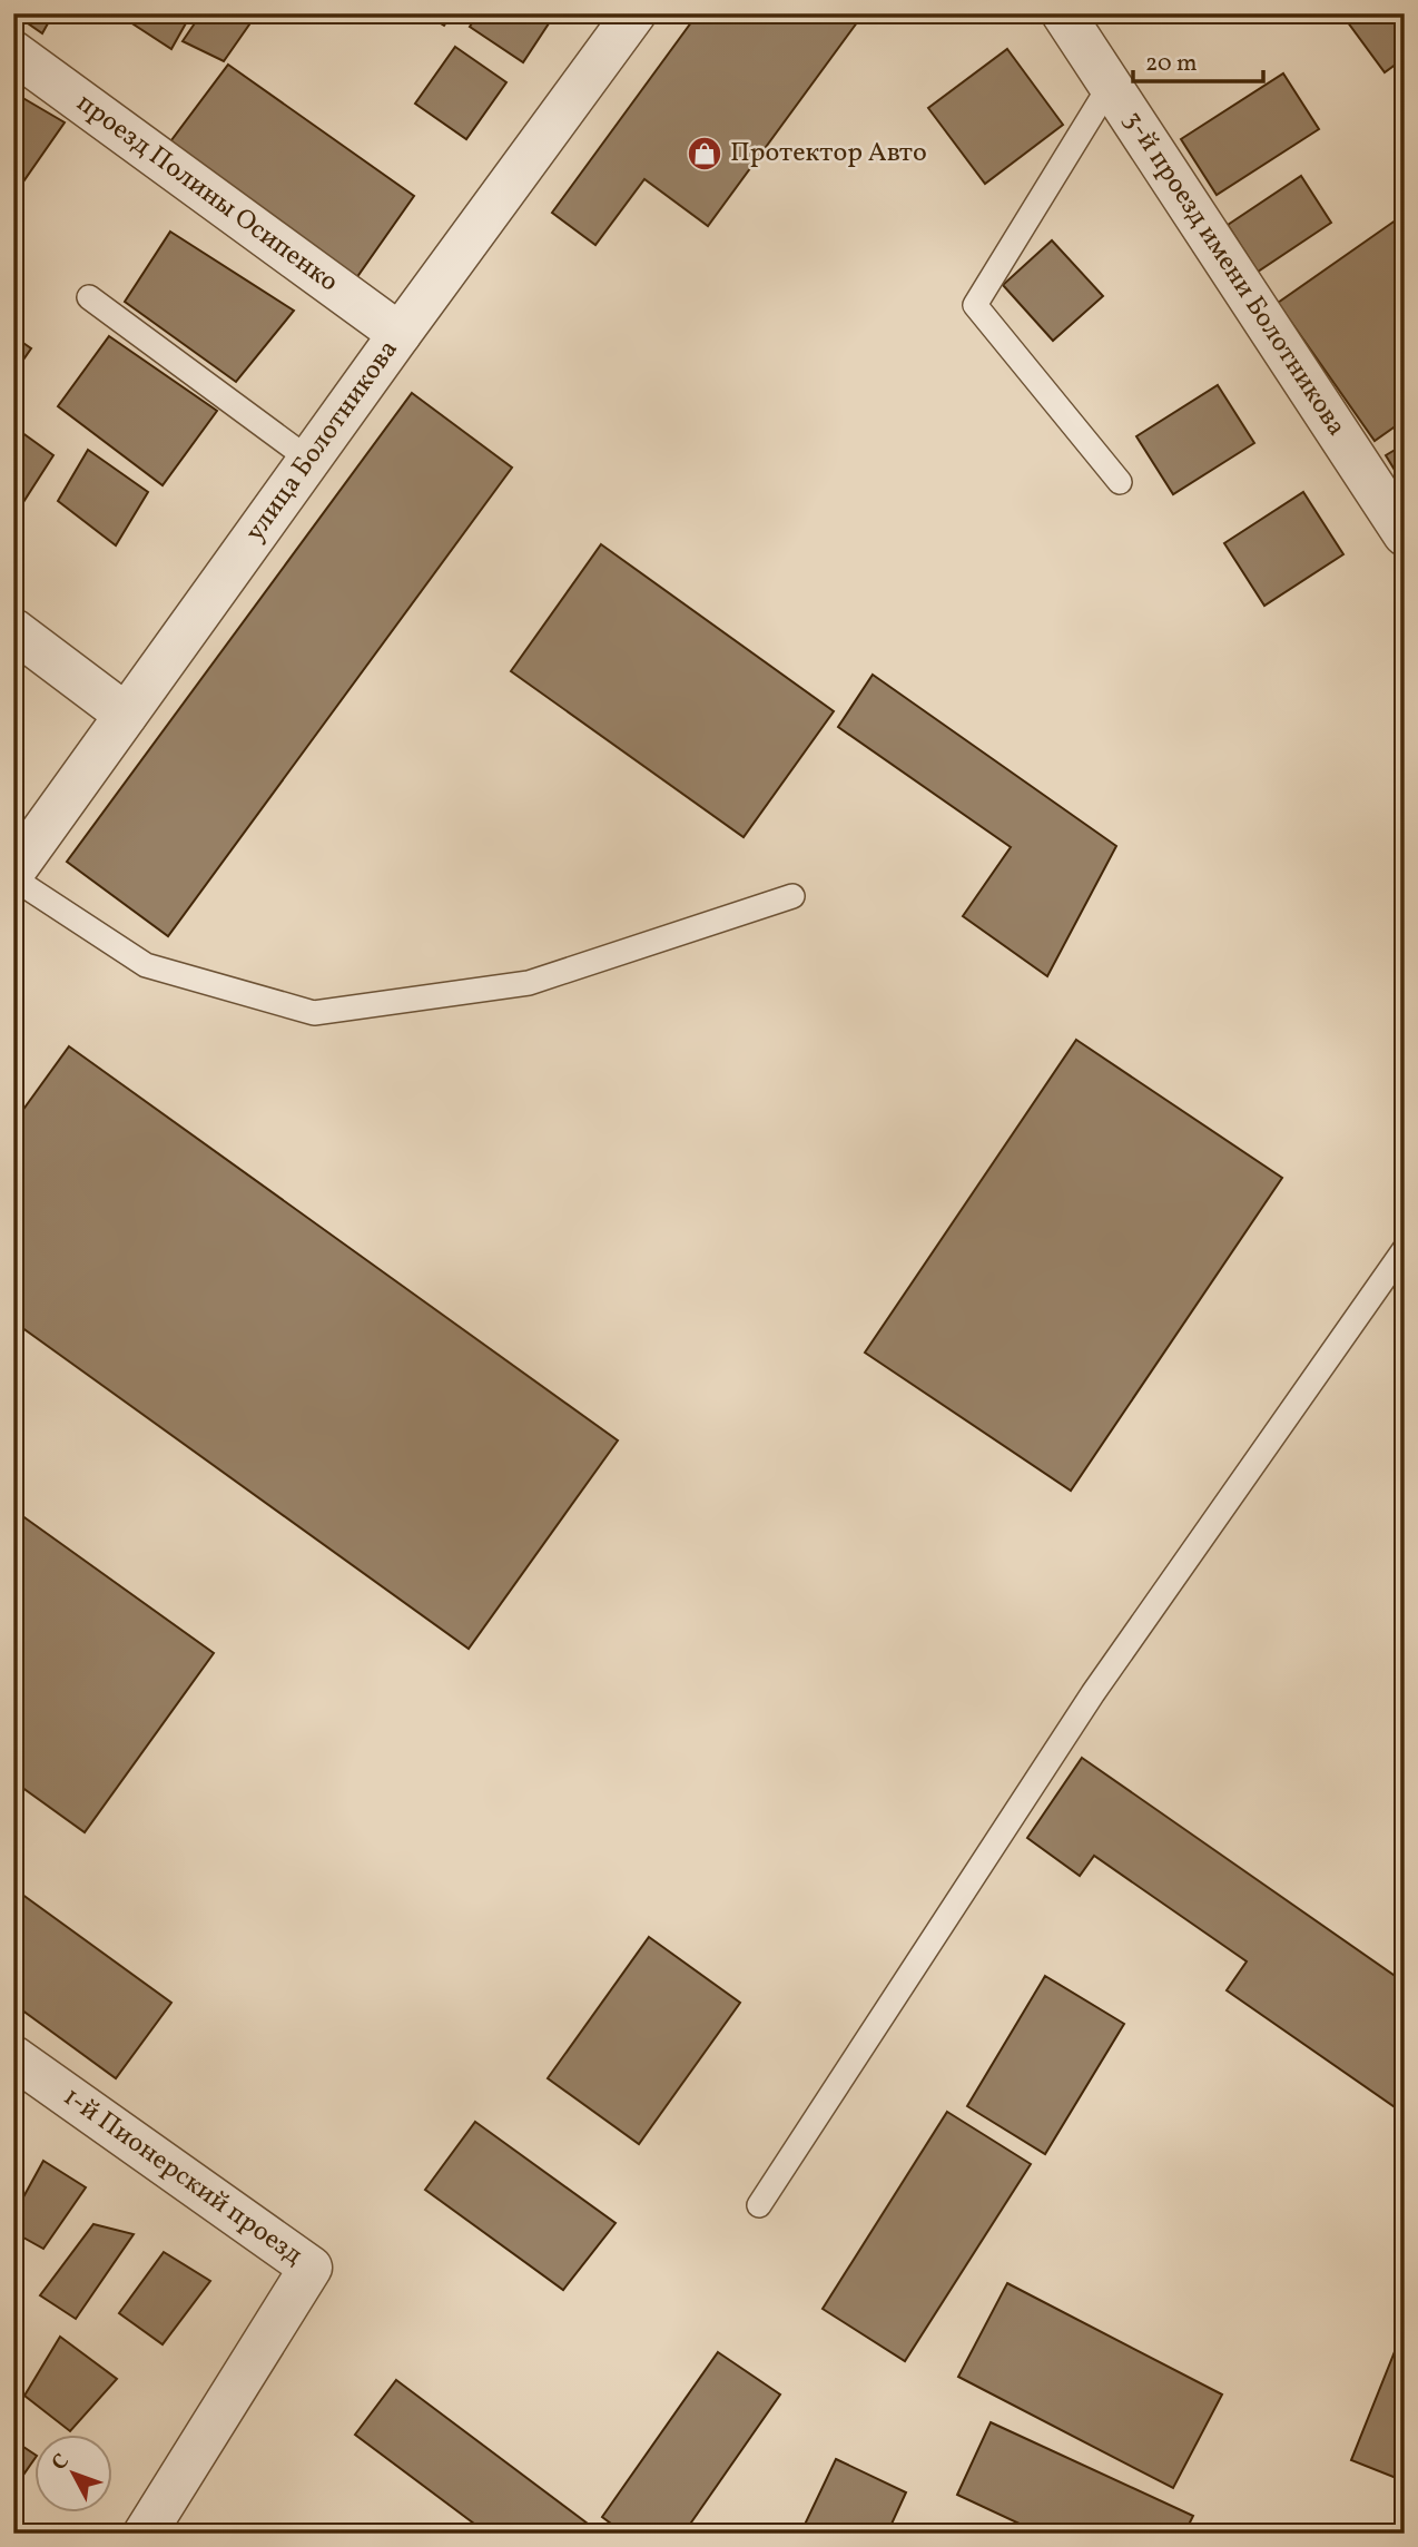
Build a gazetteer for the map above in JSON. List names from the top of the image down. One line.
{"streets":{"street":["проезд Полины Осипенко","3-й проезд имени Болотникова","улица Болотникова","1-й Пионерский проезд"]},"crossings":[["проезд Полины Осипенко","улица Болотникова"]],"places":{"shop":["Протектор Авто"]},"scale_bar":"20 m","north":"top left"}
